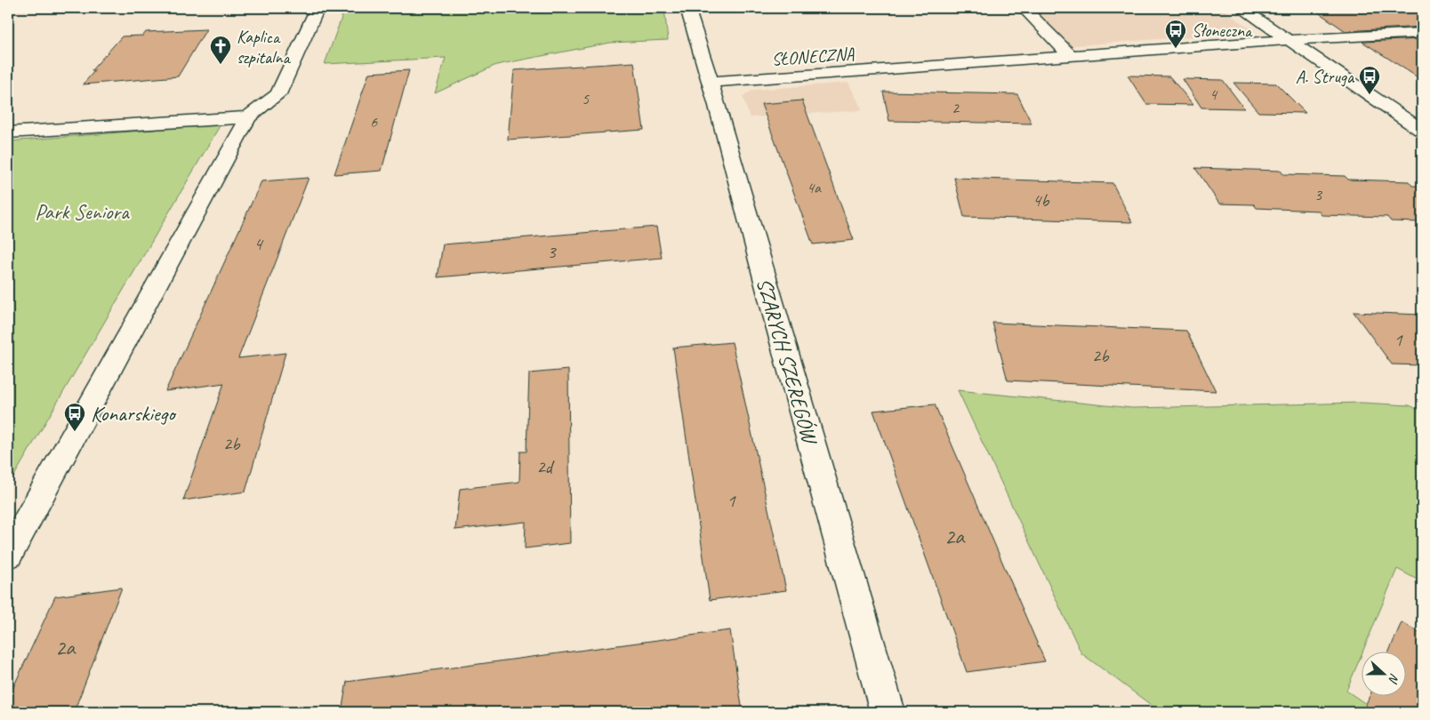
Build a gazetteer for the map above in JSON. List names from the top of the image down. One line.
{"streets":{"street":["SŁONECZNA","SZARYCH SZEREGÓW"]},"crossings":[["SŁONECZNA","SZARYCH SZEREGÓW"]],"parks":["Park Seniora"],"places":{"bus stop":["Słoneczna","A. Struga","Konarskiego"],"church":["Kaplica szpitalna"]},"house_numbers":["4","5","2","6","4a","3","4b","4","3","1","2b","2b","2d","1","2a","2a"],"north":"right"}
